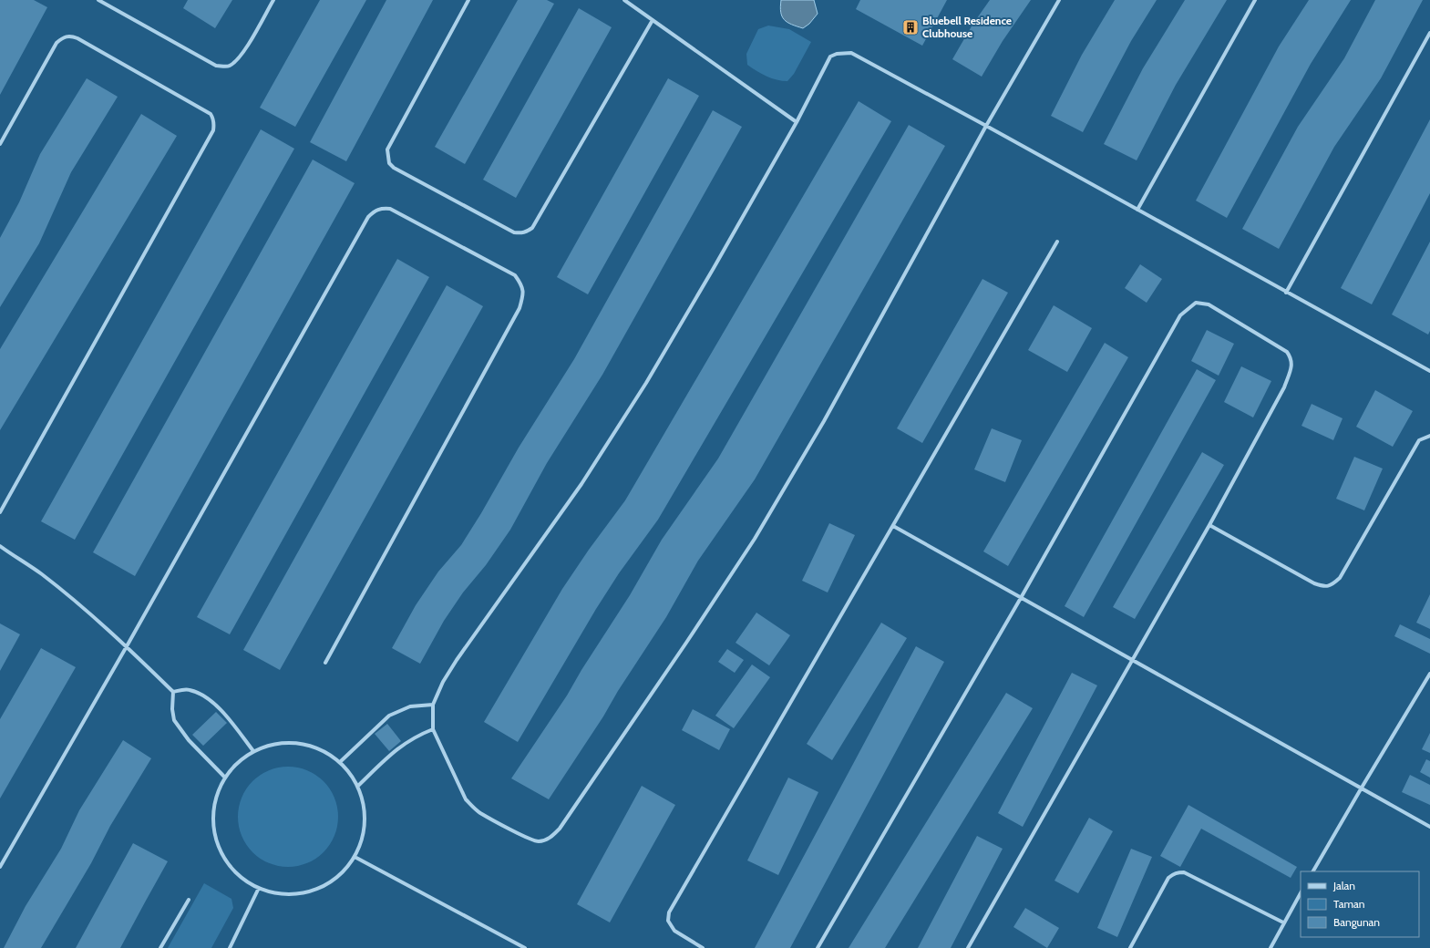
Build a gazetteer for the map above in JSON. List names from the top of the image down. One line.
{"places":{"building":["Bluebell Residence Clubhouse"]},"legend":["Jalan","Taman","Bangunan"]}
